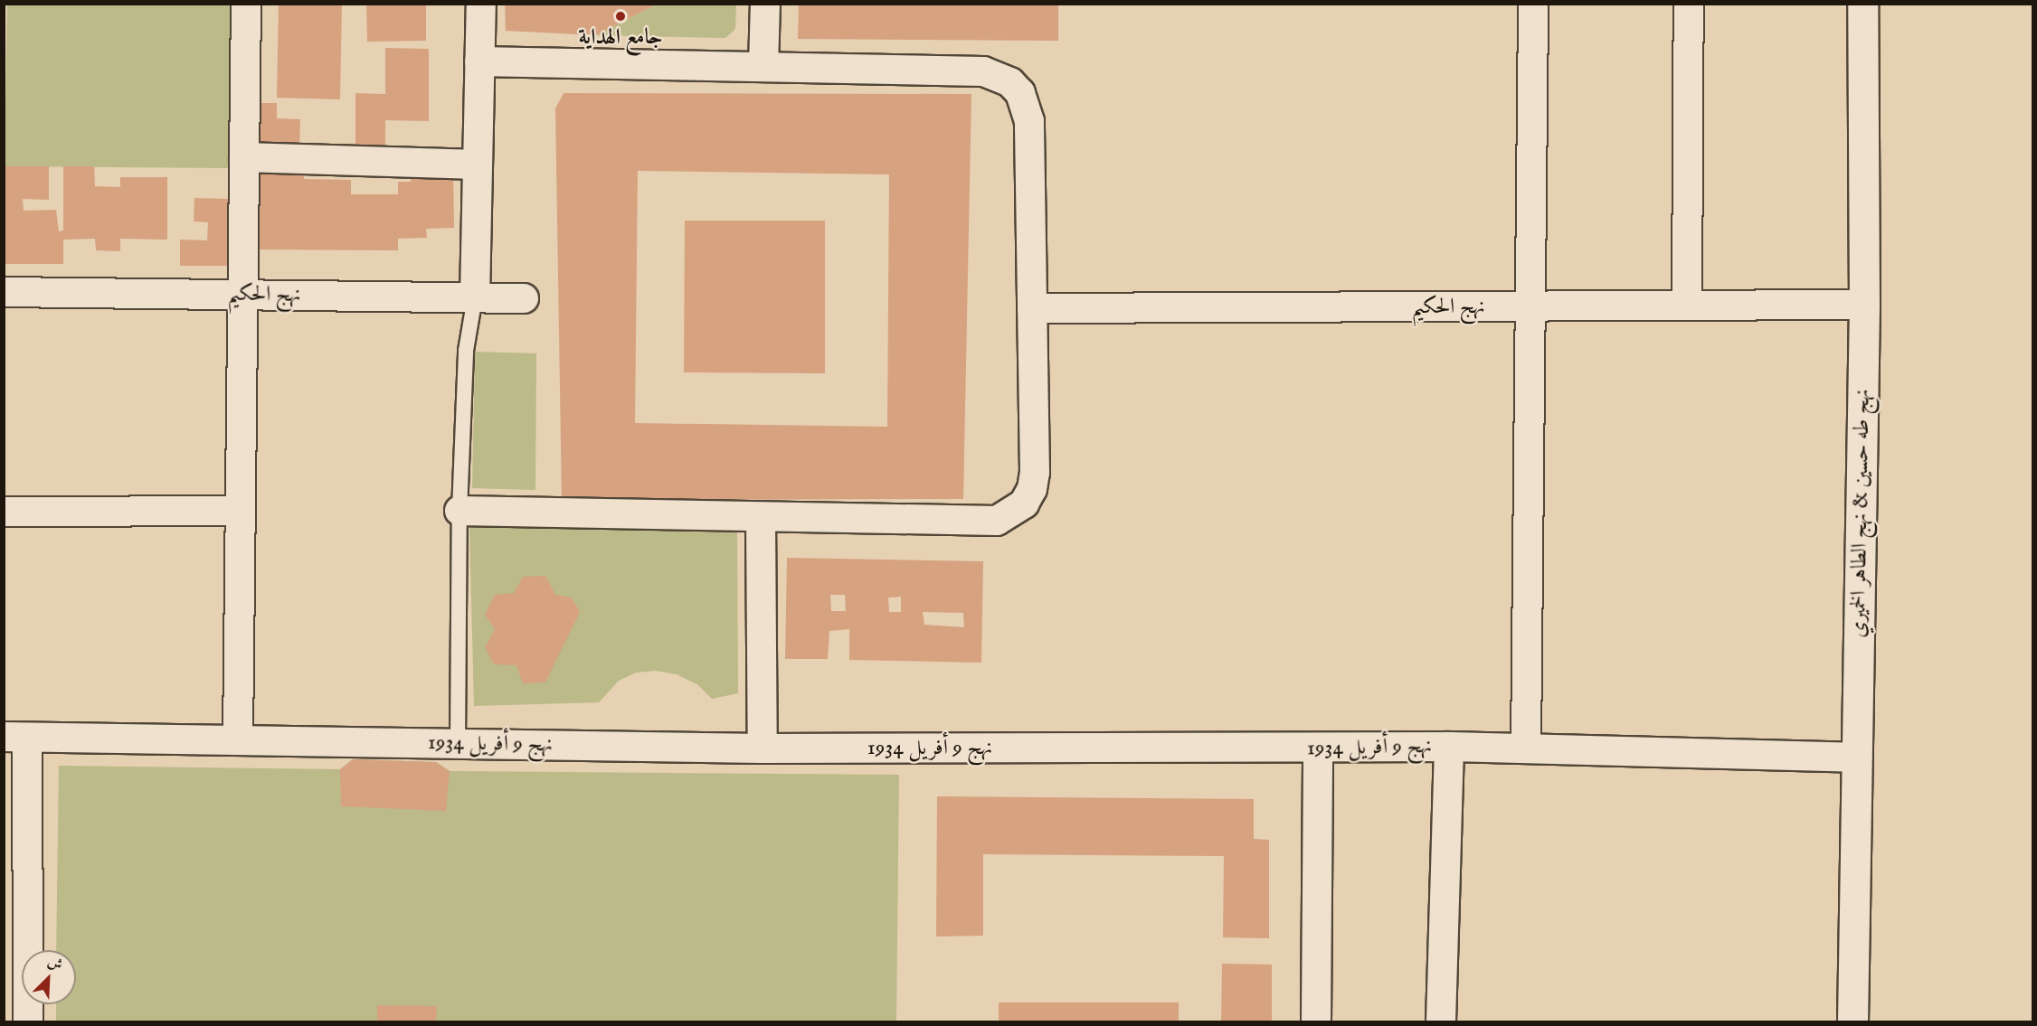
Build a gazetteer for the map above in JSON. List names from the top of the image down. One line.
{"streets":{"street":["نهج الحكيم","نهج طه حسين & نهج الطاهر الخميري","نهج 9 أفريل 1934"]},"crossings":[["نهج الحكيم","نهج طه حسين & نهج الطاهر الخميري"],["نهج طه حسين & نهج الطاهر الخميري","نهج 9 أفريل 1934"]],"places":["جامع الهداية"],"north":"top right"}
